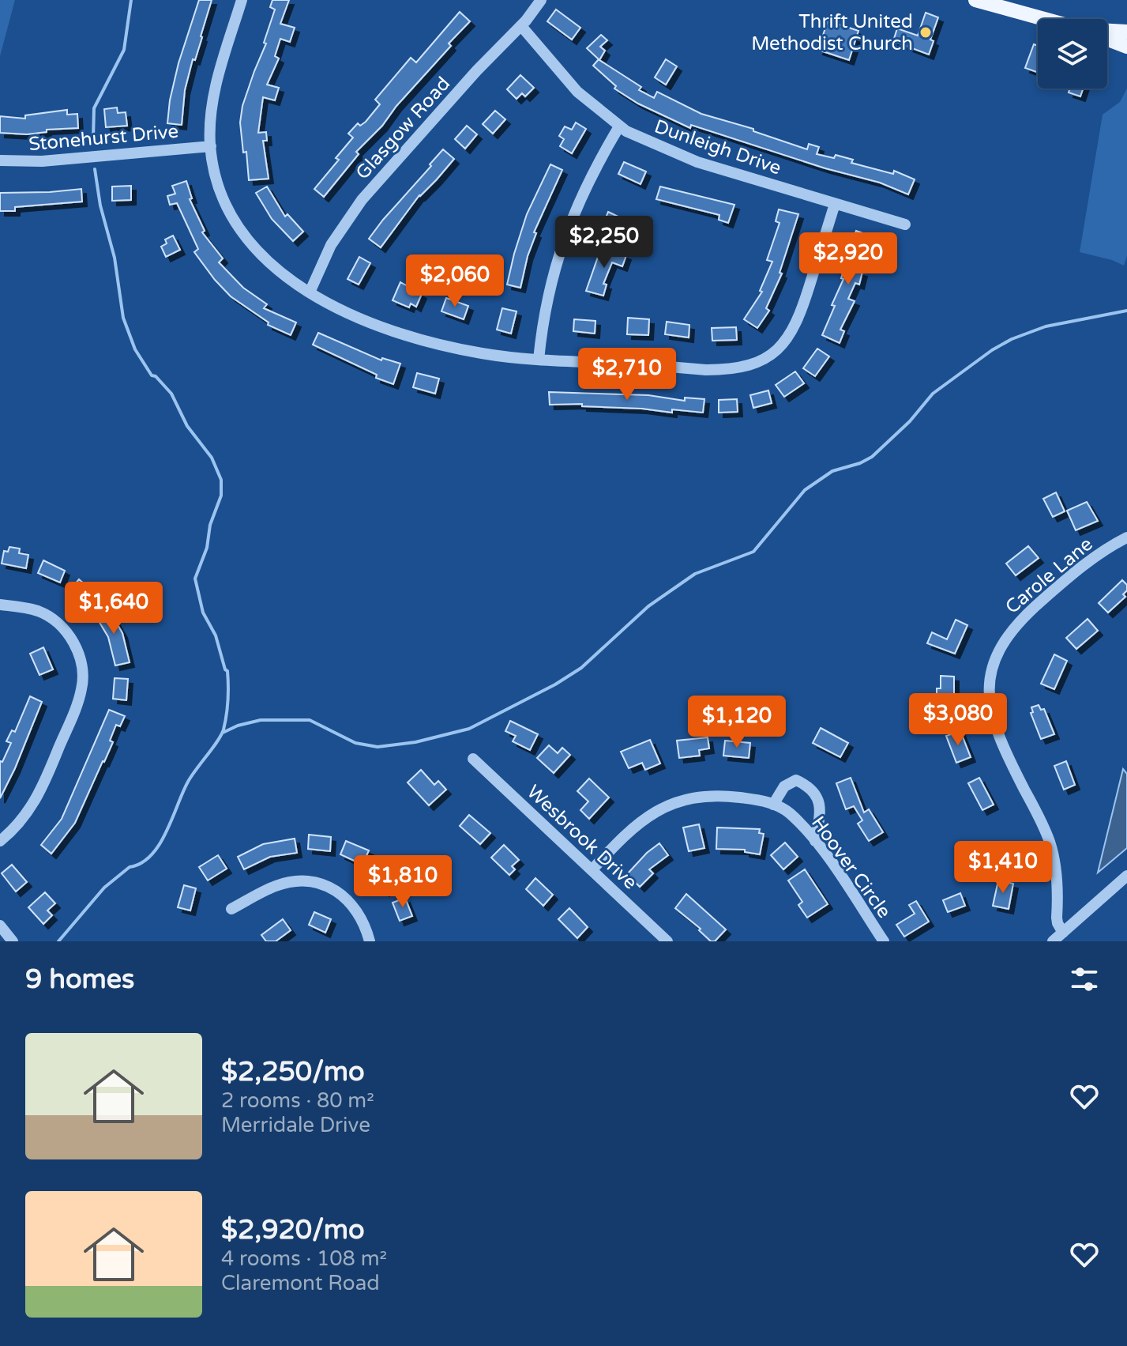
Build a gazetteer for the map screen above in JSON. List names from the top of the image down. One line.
{"streets":{"street":["Glasgow Road","Stonehurst Drive","Dunleigh Drive","Carole Lane","Wesbrook Drive","Hoover Circle"]},"crossings":[["Glasgow Road","Dunleigh Drive"],["Wesbrook Drive","Hoover Circle"]],"places":["Thrift United Methodist Church"],"page":{"price":["$2,250","$2,920","$2,060","$2,710","$1,640","$3,080","$1,120","$1,410","$1,810"],"heading":"9 homes","list":[{"name":"$2,250/mo","note":"2 rooms · 80 m² · Merridale Drive"},{"name":"$2,920/mo","note":"4 rooms · 108 m² · Claremont Road"}]}}
